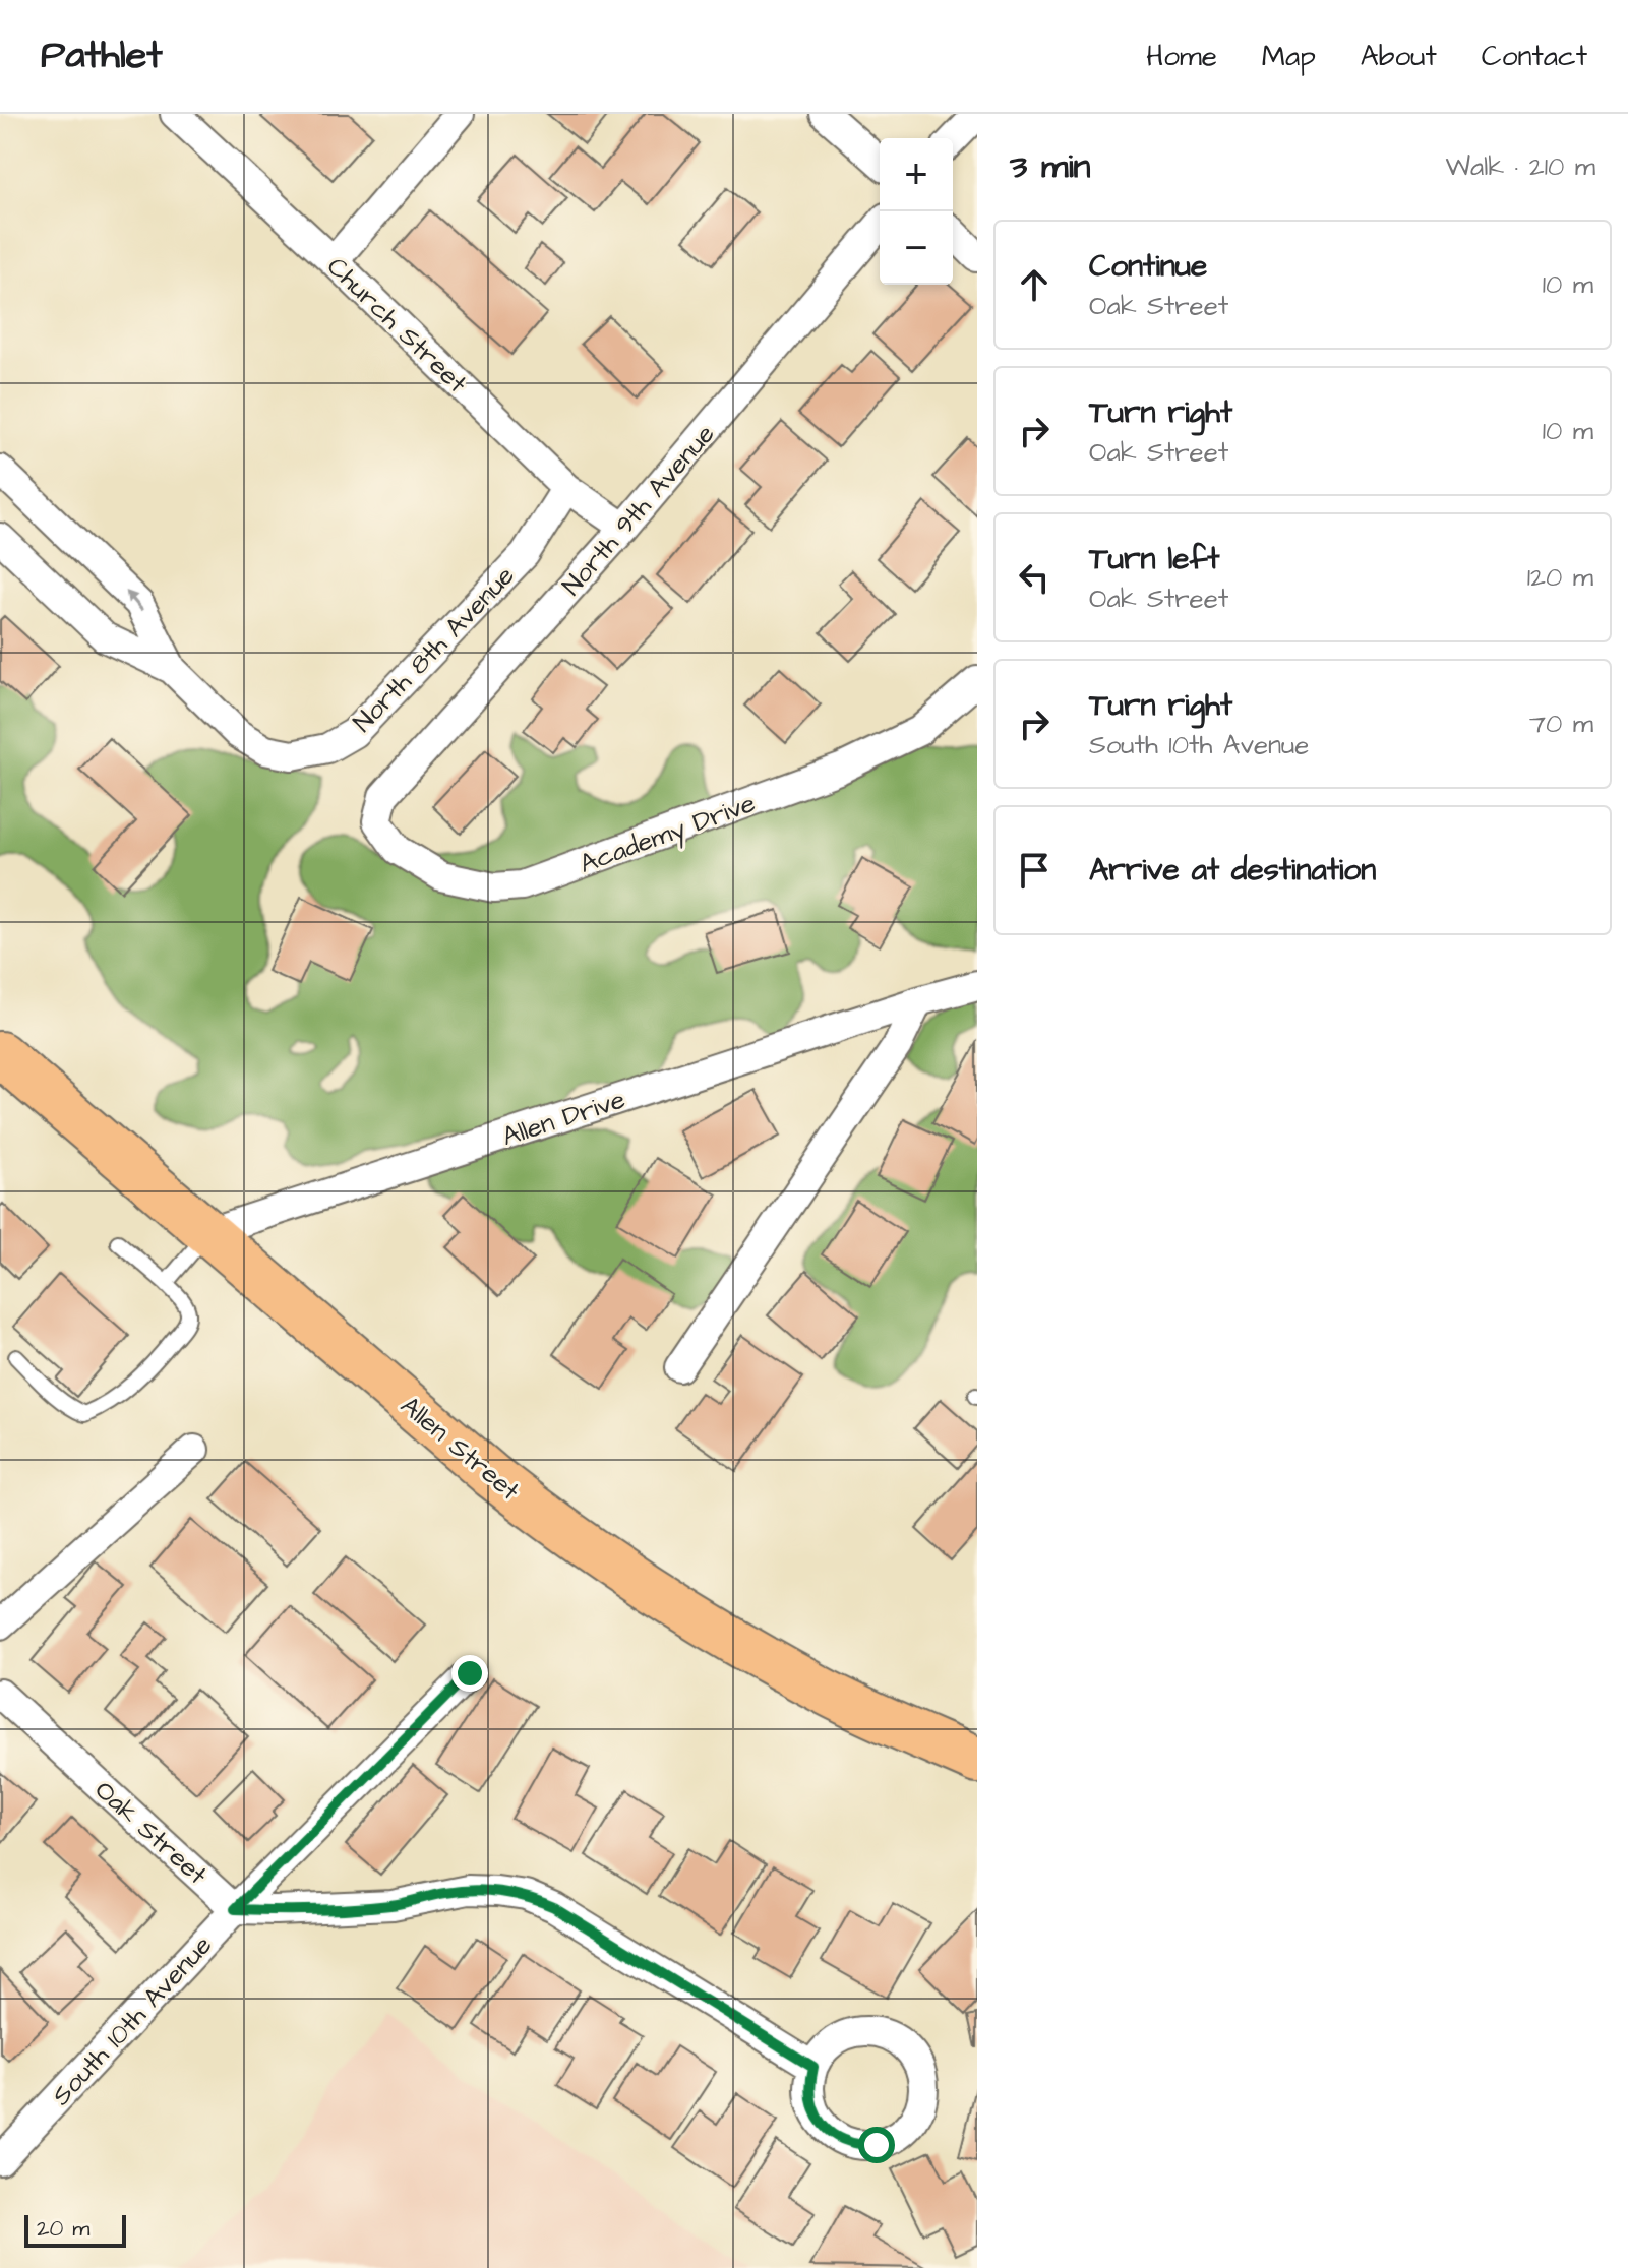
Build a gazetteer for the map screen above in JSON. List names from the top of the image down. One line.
{"streets":{"main road":["Allen Street"],"street":["Church Street","North 9th Avenue","North 8th Avenue","Academy Drive","Allen Drive","Oak Street","South 10th Avenue"]},"crossings":[["Church Street","North 9th Avenue"],["Church Street","North 8th Avenue"],["North 9th Avenue","Academy Drive"],["Allen Drive","Allen Street"],["Oak Street","South 10th Avenue"]],"scale_bar":"20 m","page":{"header":"Pathlet","nav":["Home","Map","About","Contact"],"heading":["3 min","Walk · 210 m"],"map_buttons":["+","−"],"list":[["Continue","Oak Street","10 m"],["Turn right","Oak Street","10 m"],["Turn left","Oak Street","120 m"],["Turn right","South 10th Avenue","70 m"],"Arrive at destination"],"scale":"20 m"}}
